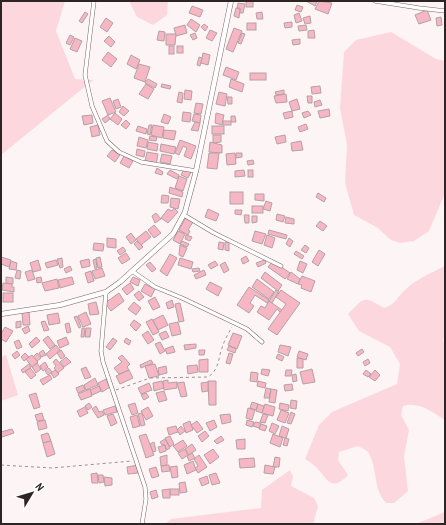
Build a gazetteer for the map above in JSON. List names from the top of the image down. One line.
{"north":"top right"}
